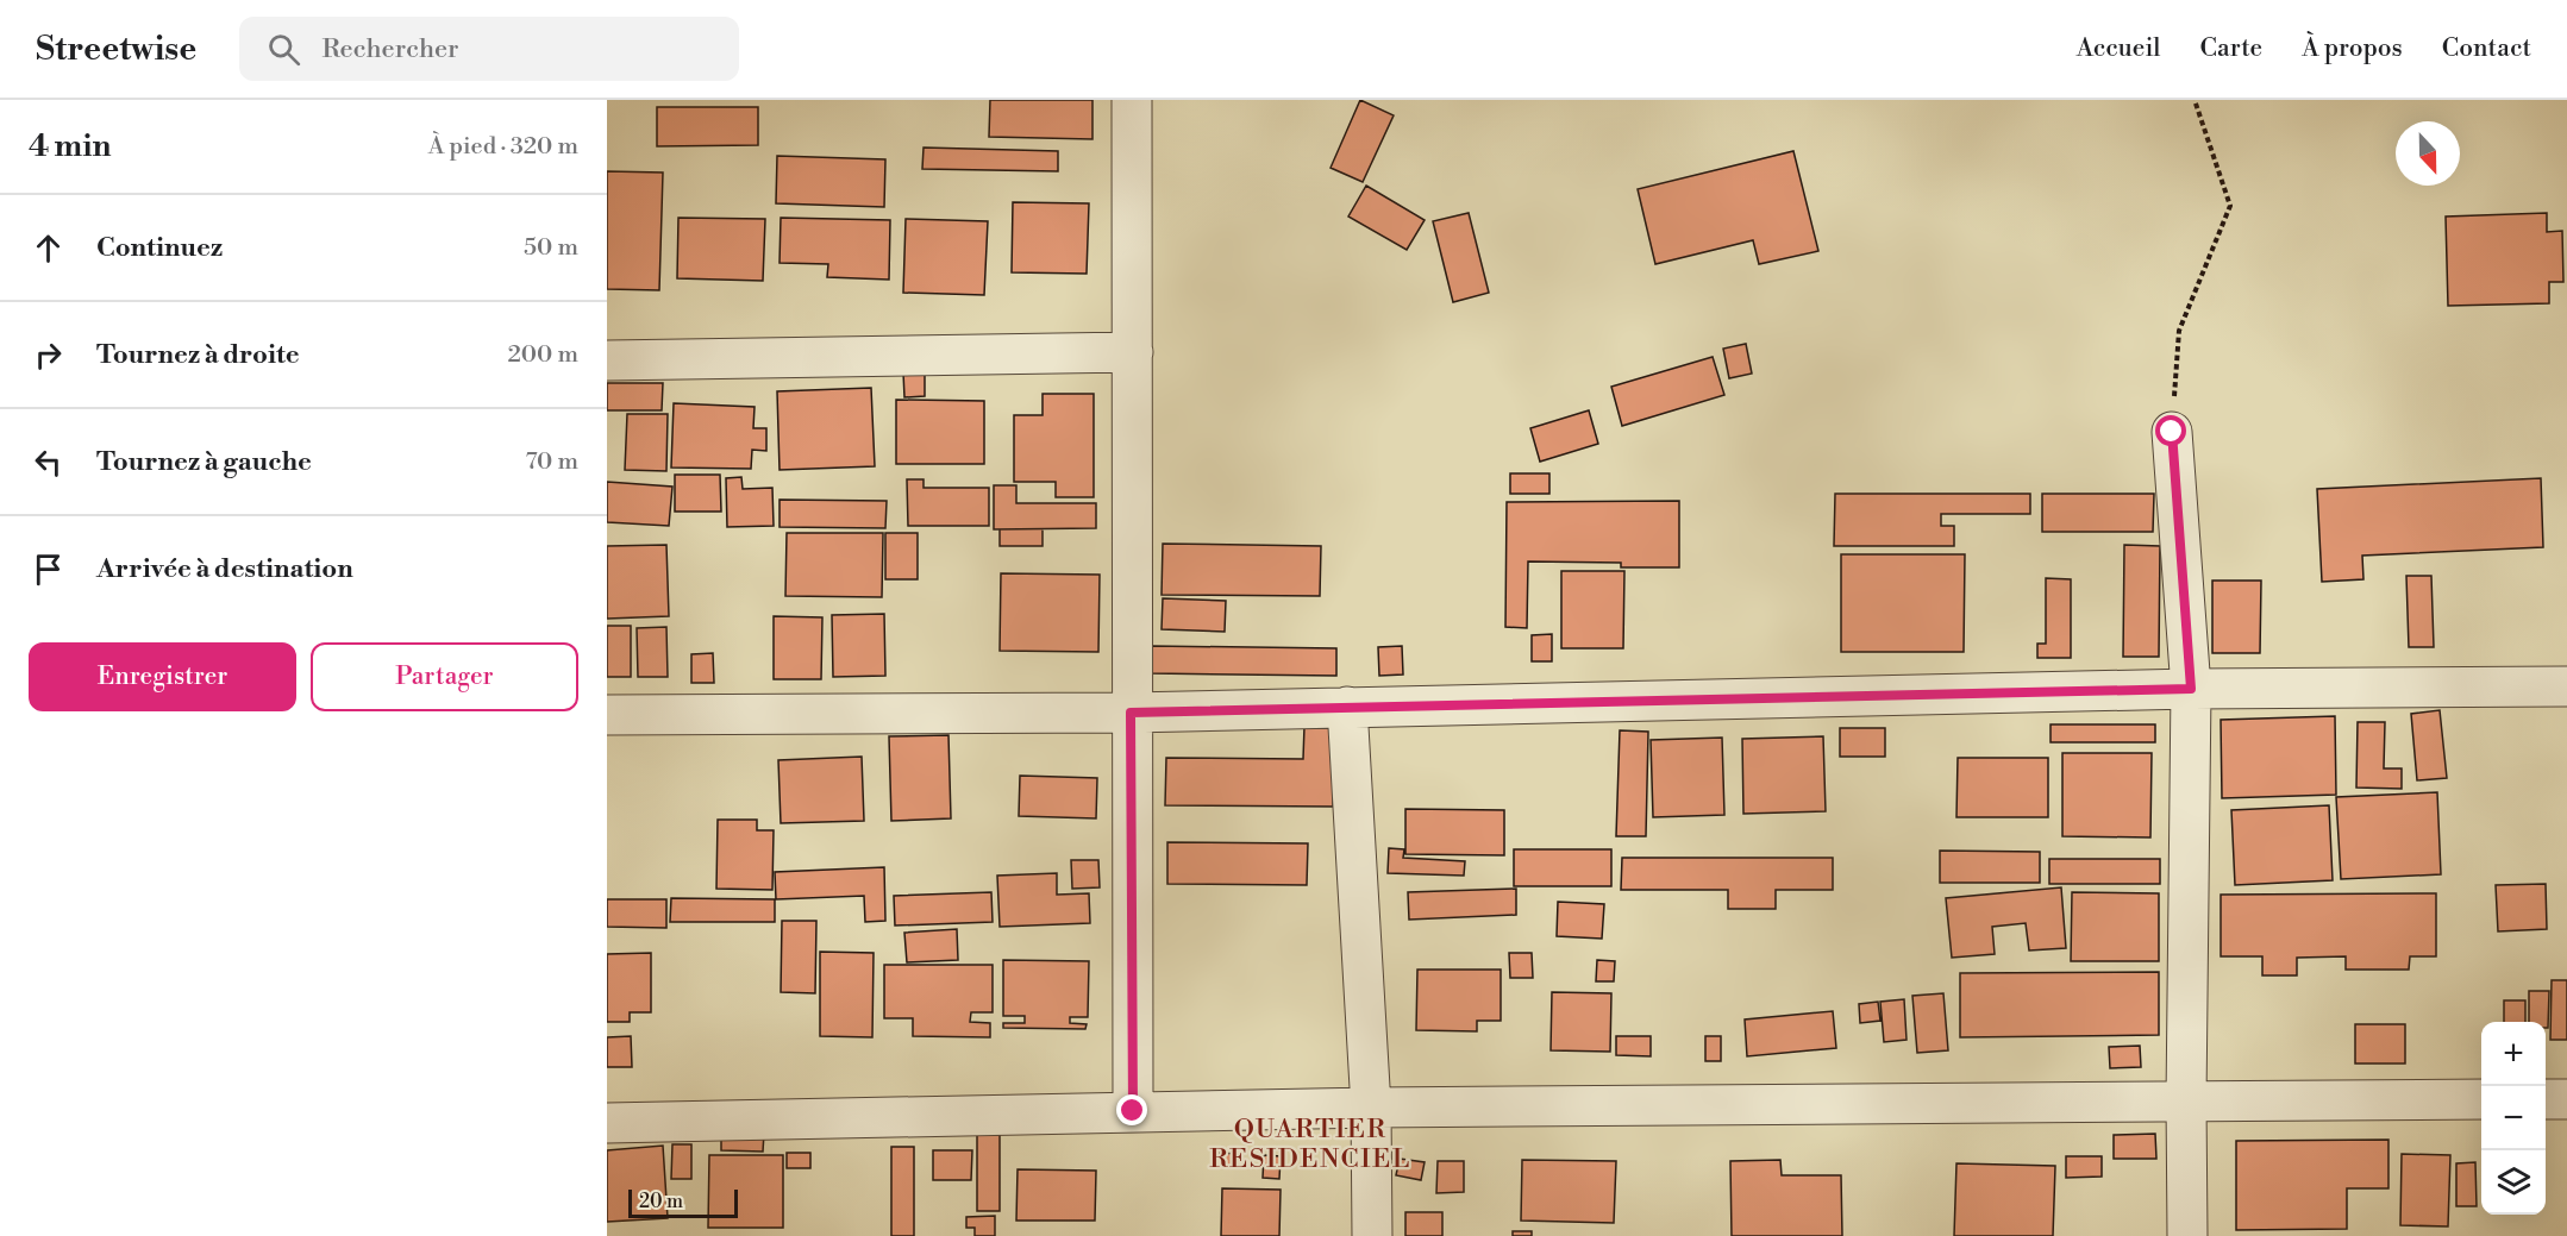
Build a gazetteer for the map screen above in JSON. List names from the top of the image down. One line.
{"districts":["QUARTIER RESIDENCIEL"],"scale_bar":"20 m","north":"bottom","page":{"header":"Streetwise","search":"Rechercher","nav":["Accueil","Carte","À propos","Contact"],"heading":["4 min","À pied · 320 m"],"list":[["Continuez","50 m"],["Tournez à droite","200 m"],["Tournez à gauche","70 m"],"Arrivée à destination"],"buttons":["Enregistrer","Partager"],"map_buttons":["+","−"],"scale":"20 m"}}
